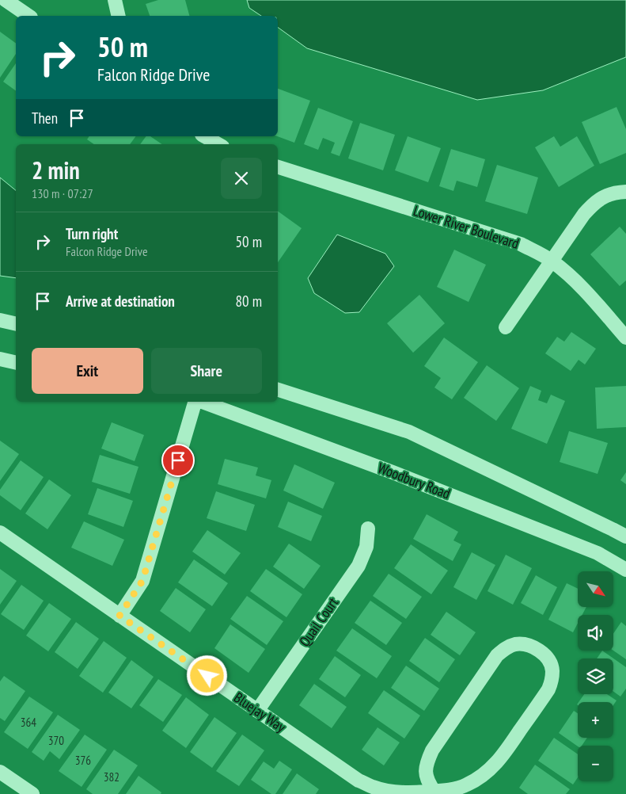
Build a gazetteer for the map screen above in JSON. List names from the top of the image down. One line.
{"streets":{"street":["Lower River Boulevard","Woodbury Road","Quail Court","Bluejay Way"]},"crossings":[["Quail Court","Bluejay Way"]],"house_numbers":["364","370","376","382"],"north":"bottom right","page":{"turn":["50 m","Falcon Ridge Drive"],"then":"Then","heading":["2 min","130 m · 07:27"],"list":[{"name":"Turn right","note":"Falcon Ridge Drive","value":"50 m"},{"name":"Arrive at destination","value":"80 m"}],"buttons":["Exit","Share"],"map_buttons":["+","−"]}}
